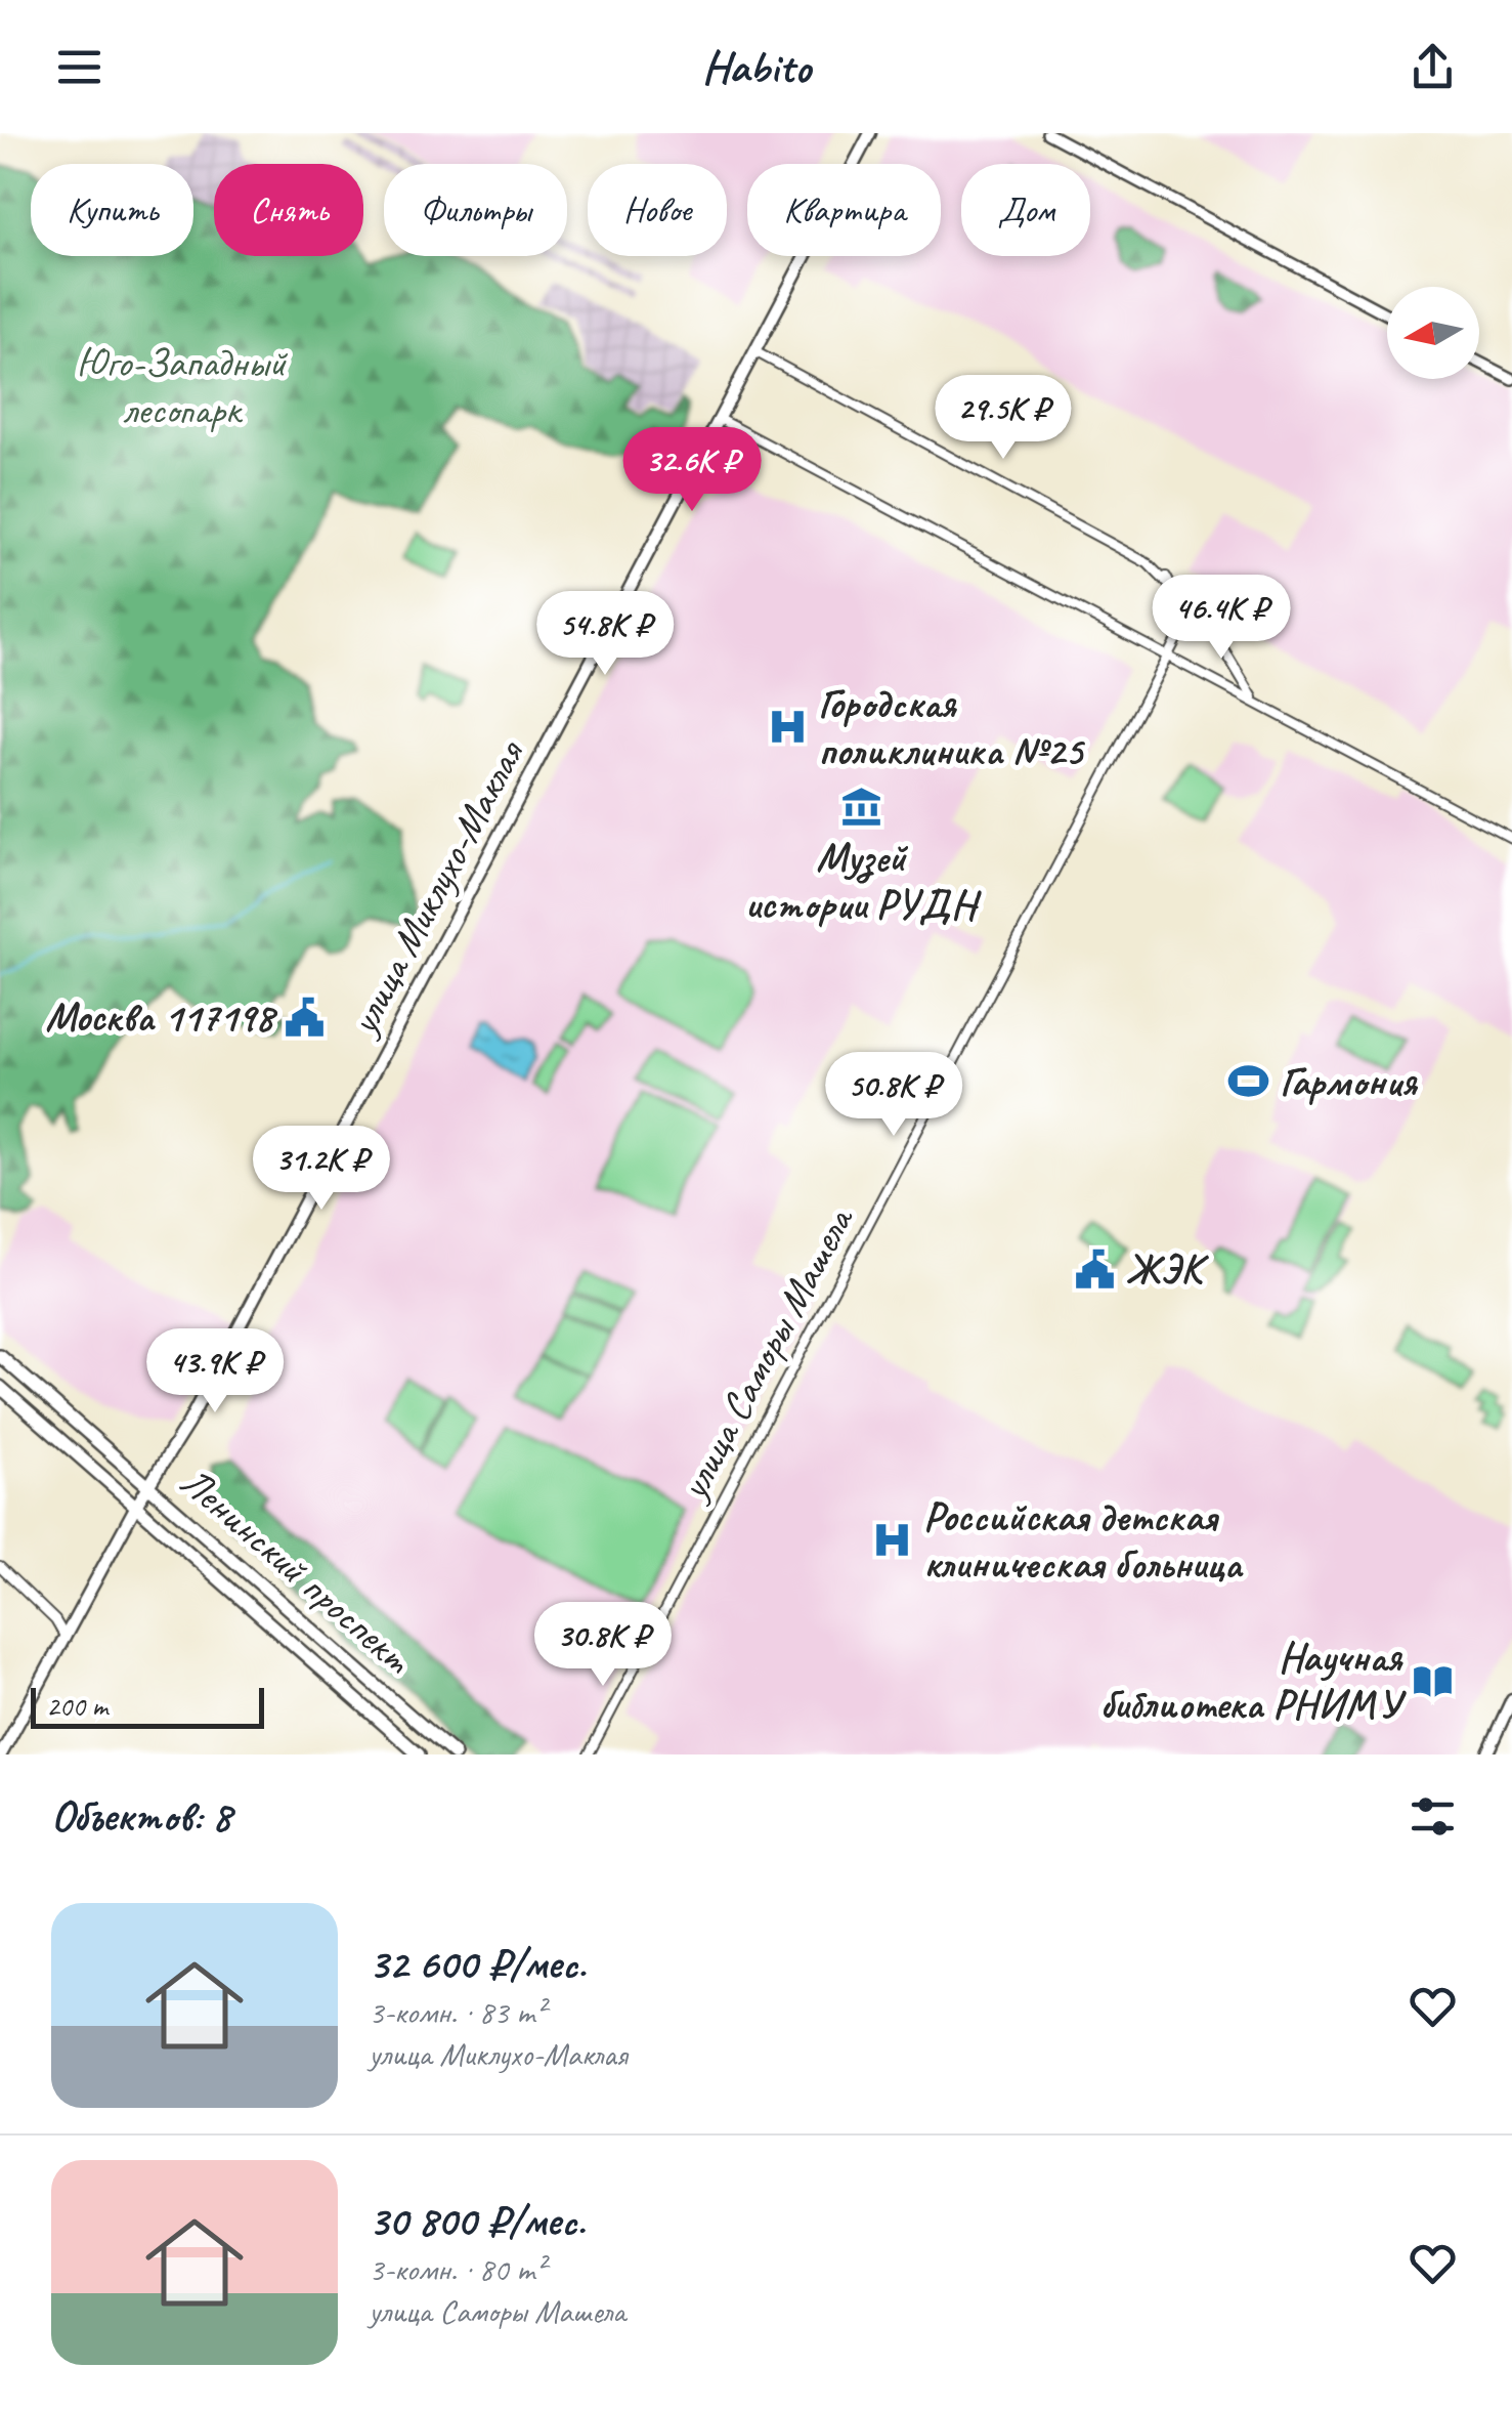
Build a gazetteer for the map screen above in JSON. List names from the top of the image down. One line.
{"streets":{"main road":["улица Миклухо-Маклая","Ленинский проспект"],"street":["улица Саморы Машела"]},"crossings":[["улица Миклухо-Маклая","Ленинский проспект"]],"parks":["Юго-Западный лесопарк"],"places":{"hospital":["Городская поликлиника №25","Российская детская клиническая больница"],"museum":["Музей истории РУДН"],"public building":["Москва 117198","ЖЭК"],"sports":["Гармония"],"library":["Научная библиотека РНИМУ"]},"scale_bar":"200 m","north":"left","page":{"header":"Habito","chip":["Купить","Снять","Фильтры","Новое","Квартира","Дом"],"price":["29.5K ₽","32.6K ₽","46.4K ₽","54.8K ₽","50.8K ₽","31.2K ₽","43.9K ₽","30.8K ₽"],"scale":"200 m","heading":"Объектов: 8","list":[{"name":"32 600 ₽/мес.","note":"3-комн. · 83 m² · улица Миклухо-Маклая"},{"name":"30 800 ₽/мес.","note":"3-комн. · 80 m² · улица Саморы Машела"}]}}
